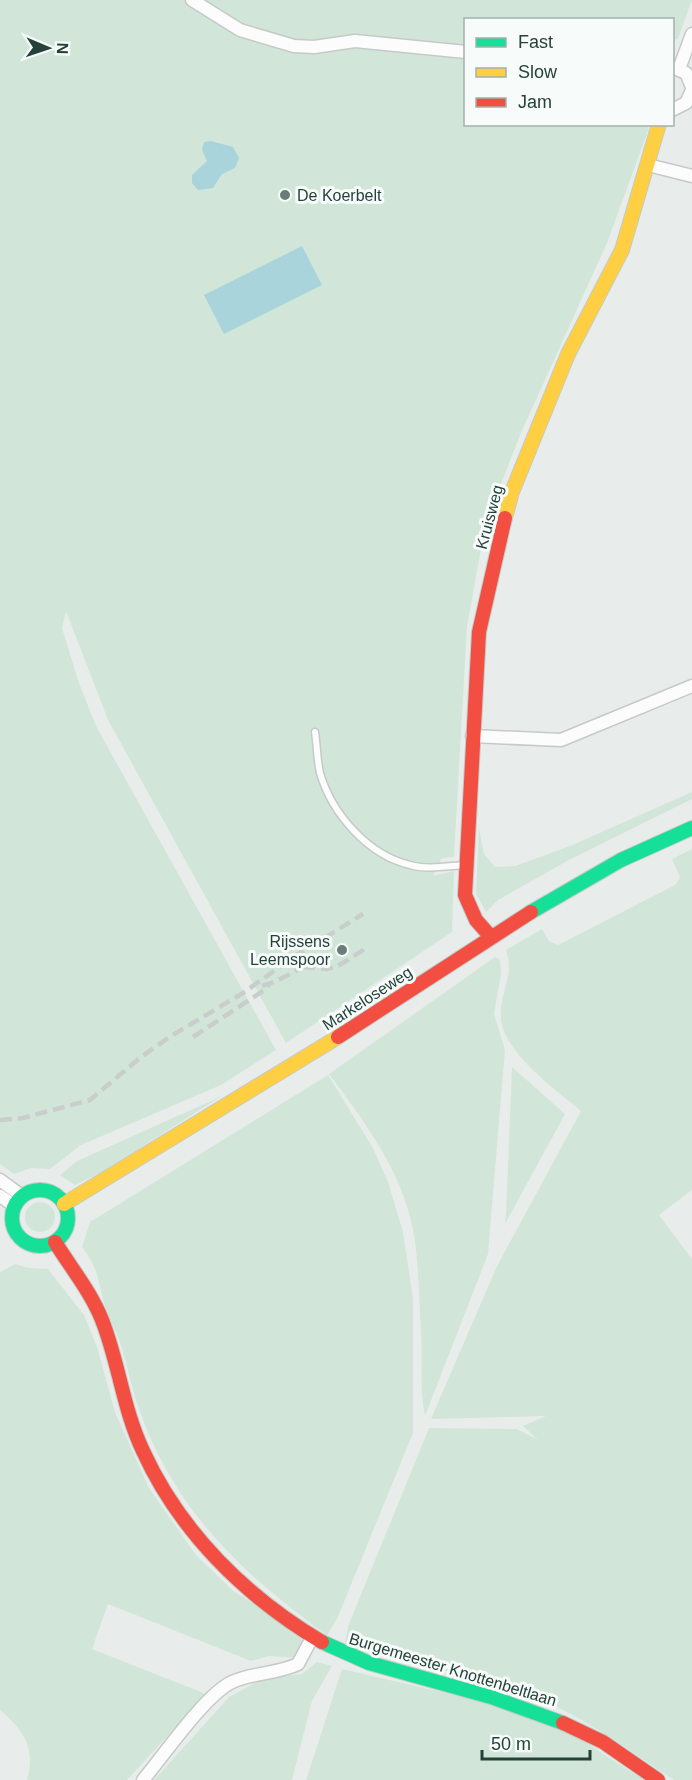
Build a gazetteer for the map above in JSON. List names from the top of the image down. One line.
{"streets":{"street":["Kruisweg","Markeloseweg","Burgemeester Knottenbeltlaan"]},"crossings":[["Kruisweg","Markeloseweg"],["Markeloseweg","Burgemeester Knottenbeltlaan"]],"places":["De Koerbelt","Rijssens Leemspoor"],"legend":["Fast","Slow","Jam"],"scale_bar":"50 m","north":"right"}
